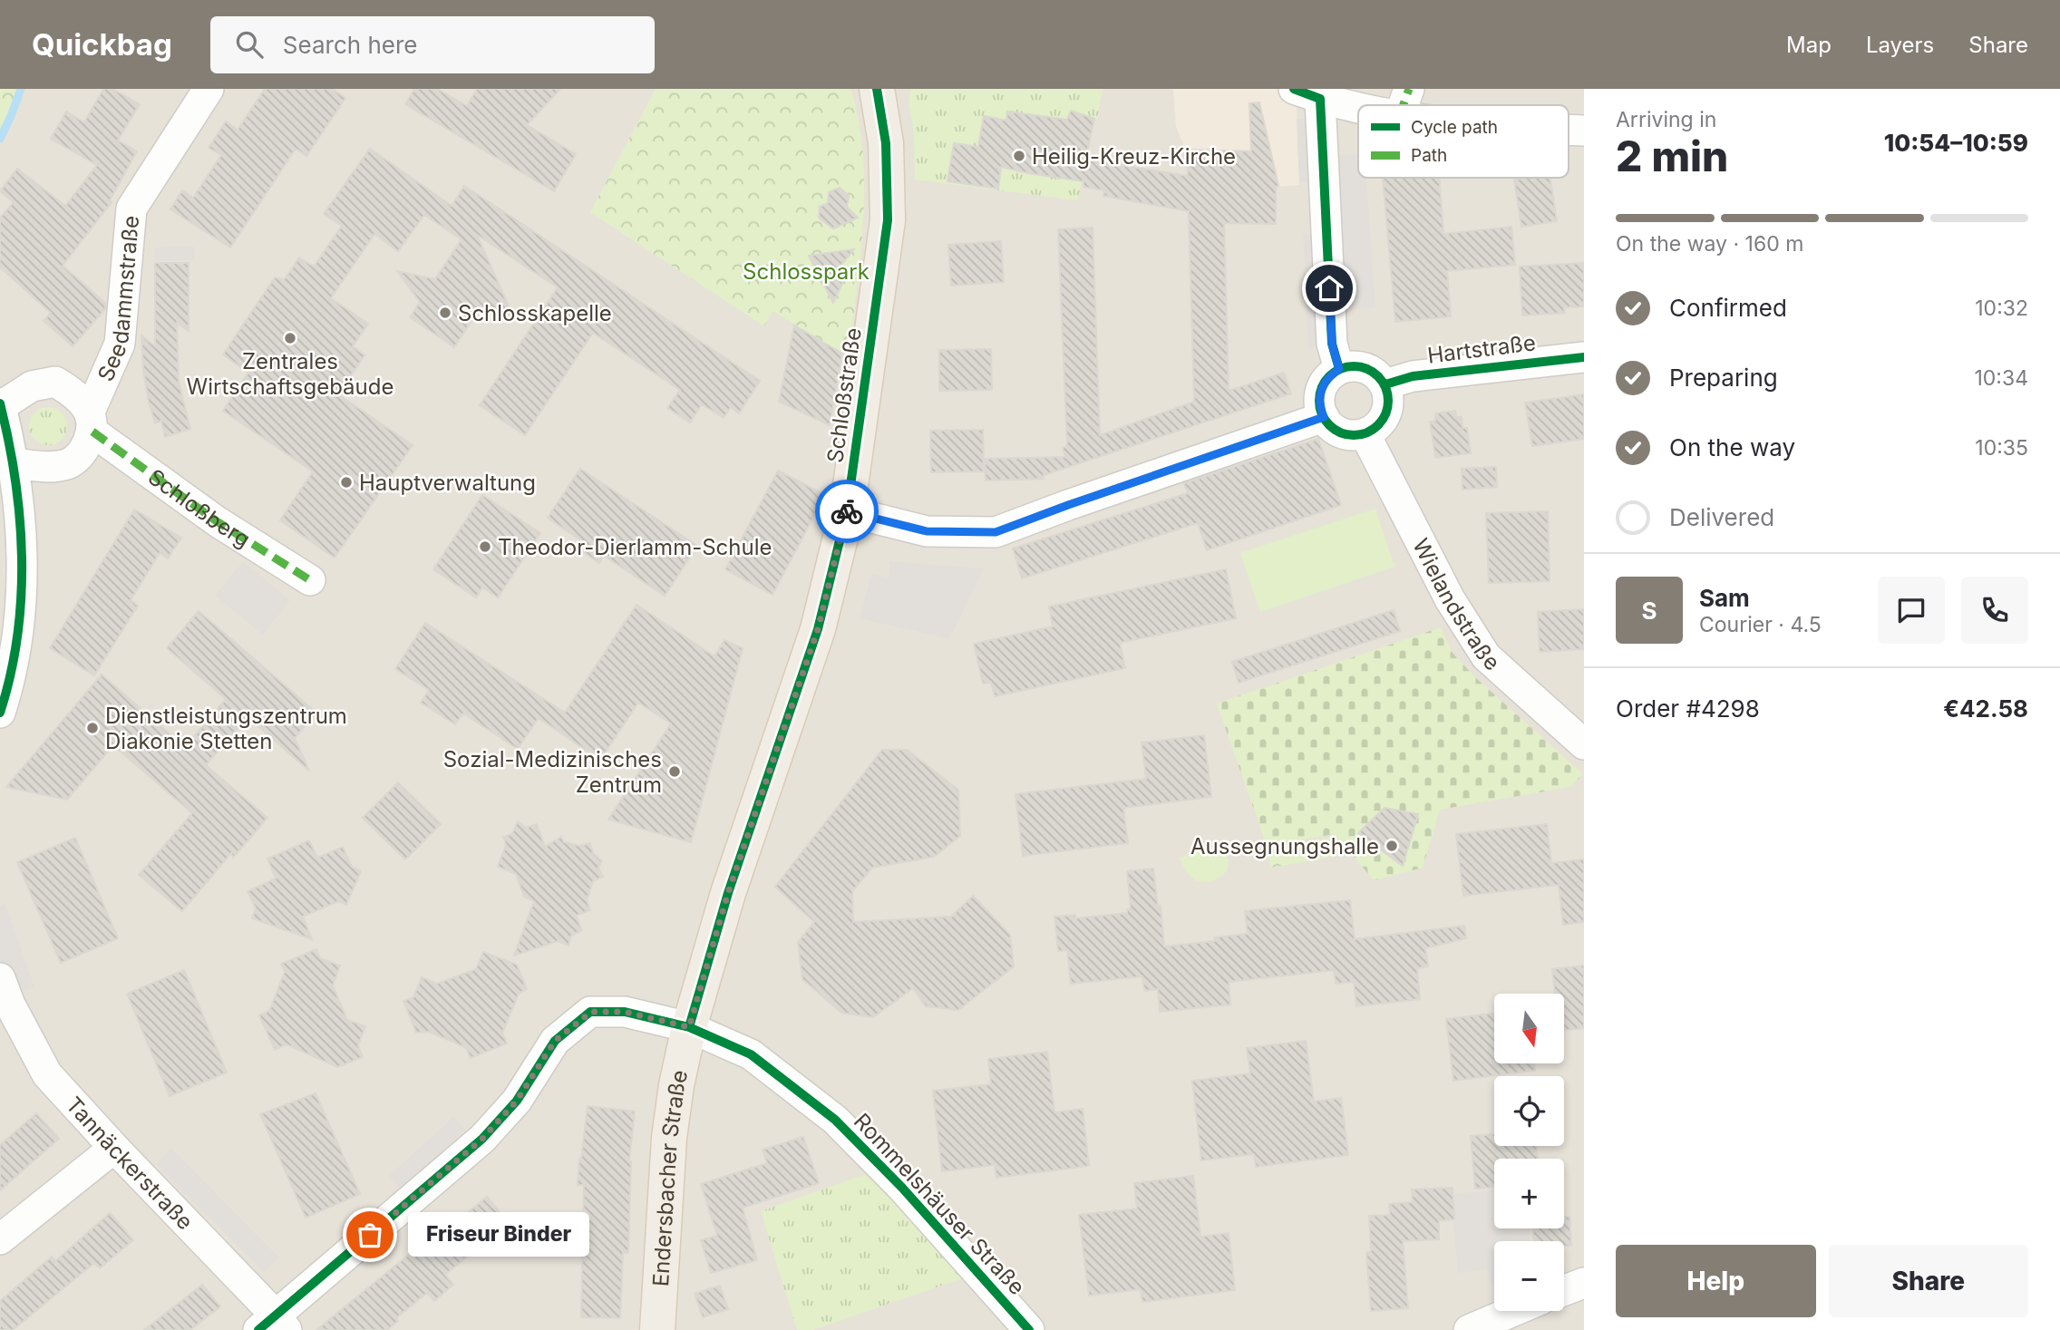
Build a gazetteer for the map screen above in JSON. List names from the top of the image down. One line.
{"streets":{"main road":["Schloßstraße","Endersbacher Straße"],"street":["Seedammstraße","Hartstraße","Schloßberg","Wielandstraße","Tannäckerstraße","Rommelshäuser Straße"]},"crossings":[["Seedammstraße","Schloßberg"],["Hartstraße","Wielandstraße"],["Schloßstraße","Endersbacher Straße"],["Schloßstraße","Rommelshäuser Straße"],["Tannäckerstraße","Rommelshäuser Straße"],["Endersbacher Straße","Rommelshäuser Straße"]],"parks":["Schlosspark"],"places":["Heilig-Kreuz-Kirche","Schlosskapelle","Zentrales Wirtschaftsgebäude","Hauptverwaltung","Theodor-Dierlamm-Schule","Dienstleistungszentrum Diakonie Stetten","Sozial-Medizinisches Zentrum","Aussegnungshalle","Friseur Binder"],"legend":["Cycle path","Path"],"north":"bottom","page":{"header":"Quickbag","search":"Search here","nav":["Map","Layers","Share"],"heading":["2 min","Arriving in","10:54–10:59"],"panel":["Sam","Courier · 4.5","Order #4298","€42.58"],"bar":"On the way · 160 m","list":[["Confirmed","10:32"],["Preparing","10:34"],["On the way","10:35"],"Delivered"],"round":"S","map_buttons":["+","−"],"bubble":"Friseur Binder","buttons":["Help","Share"]}}
